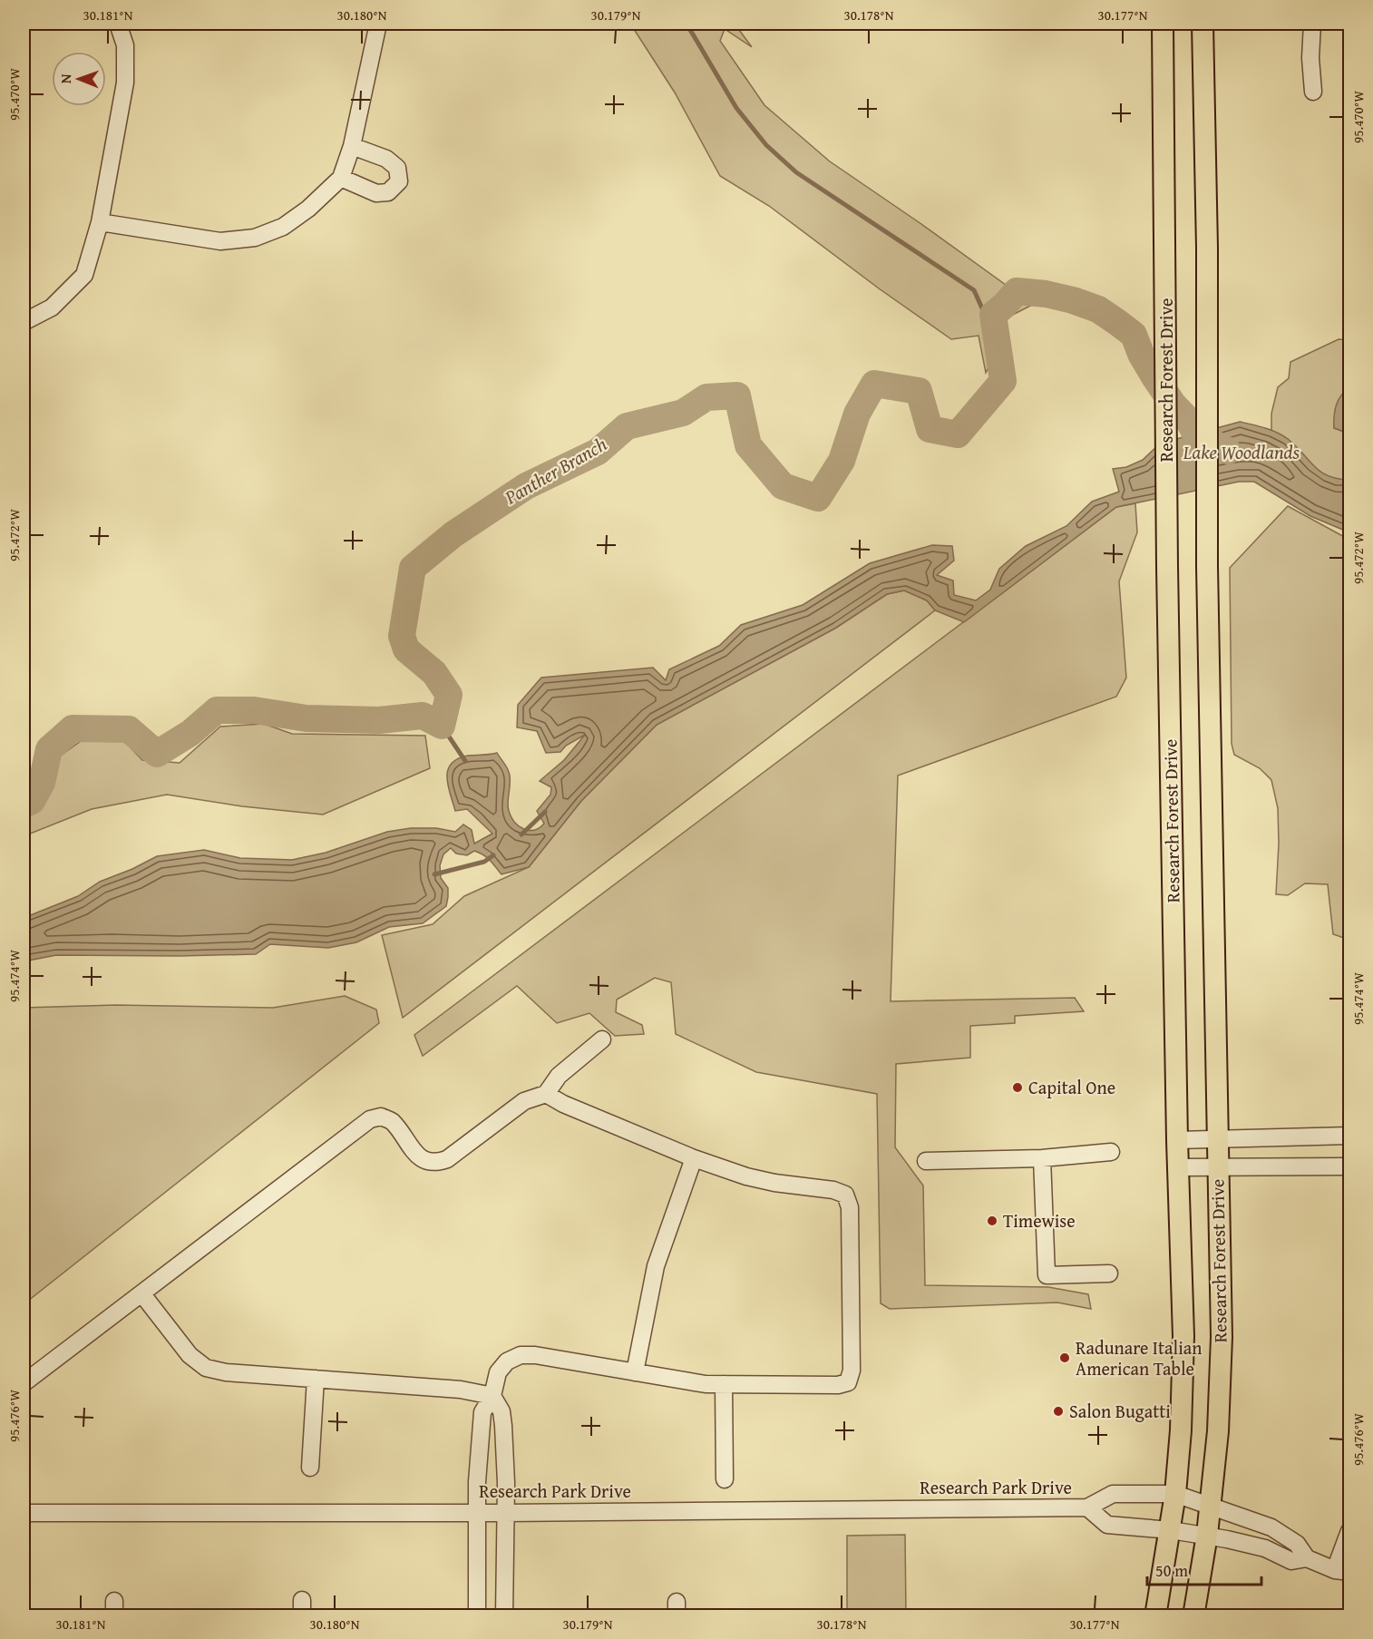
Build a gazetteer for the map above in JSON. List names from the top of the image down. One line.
{"streets":{"main road":["Research Forest Drive"],"street":["Research Park Drive"]},"crossings":[["Research Forest Drive","Research Park Drive"]],"water":["Lake Woodlands","Panther Branch"],"places":["Capital One","Timewise","Radunare Italian American Table","Salon Bugatti"],"scale_bar":"50 m","north":"left","coordinates":["30.181°N","30.180°N","30.179°N","30.178°N","30.177°N","95.470°W","95.472°W","95.474°W","95.476°W"]}
